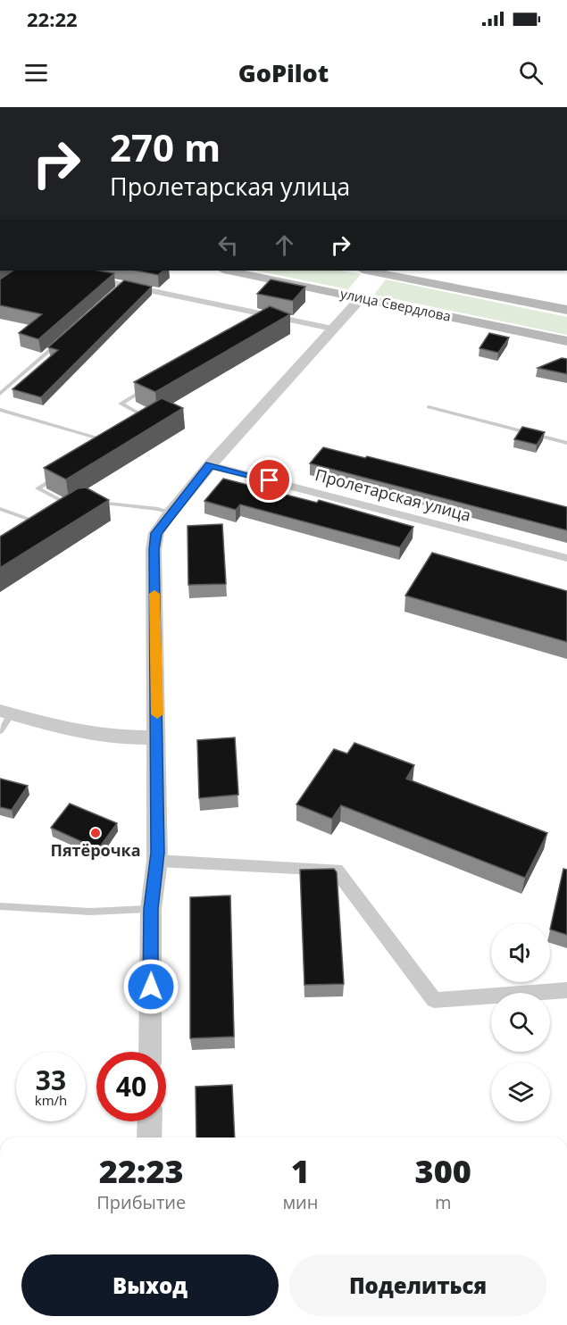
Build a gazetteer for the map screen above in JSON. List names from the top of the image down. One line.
{"streets":{"main road":["улица Свердлова"],"street":["Пролетарская улица"]},"places":["Пятёрочка"],"page":{"status":"22:22","header":"GoPilot","turn":["270 m","Пролетарская улица"],"speed":"33 km/h","limit":"40","eta":["22:23","Прибытие","1","мин","300","m"],"buttons":["Выход","Поделиться"]}}
